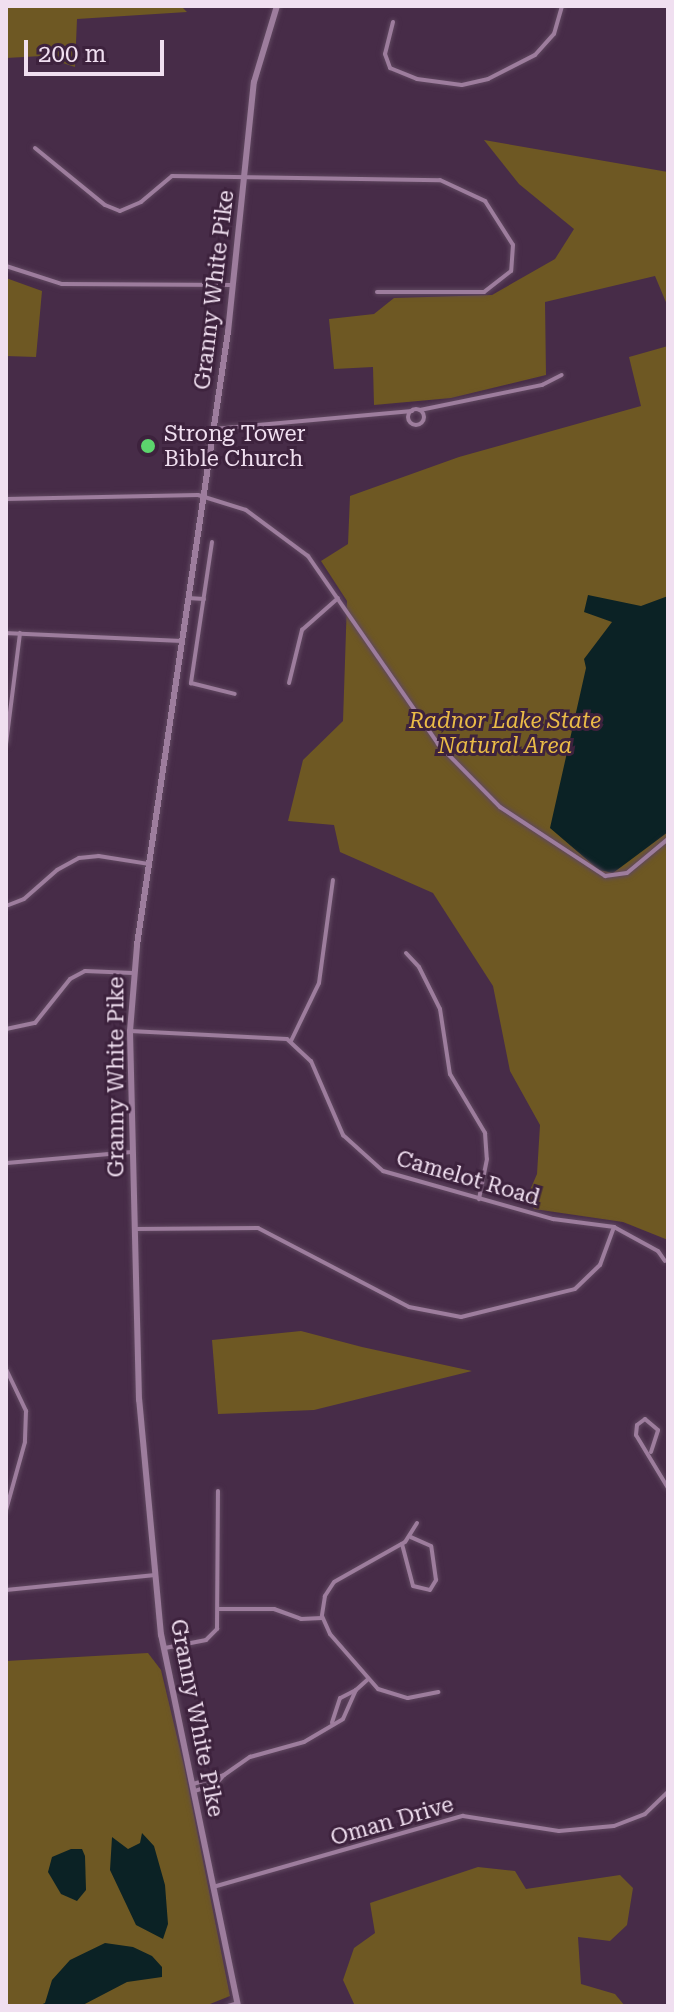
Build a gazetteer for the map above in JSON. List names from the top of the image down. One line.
{"streets":{"main road":["Granny White Pike"],"street":["Camelot Road","Oman Drive"]},"crossings":[["Granny White Pike","Oman Drive"]],"parks":["Radnor Lake State Natural Area"],"places":["Strong Tower Bible Church"],"scale_bar":"200 m"}
